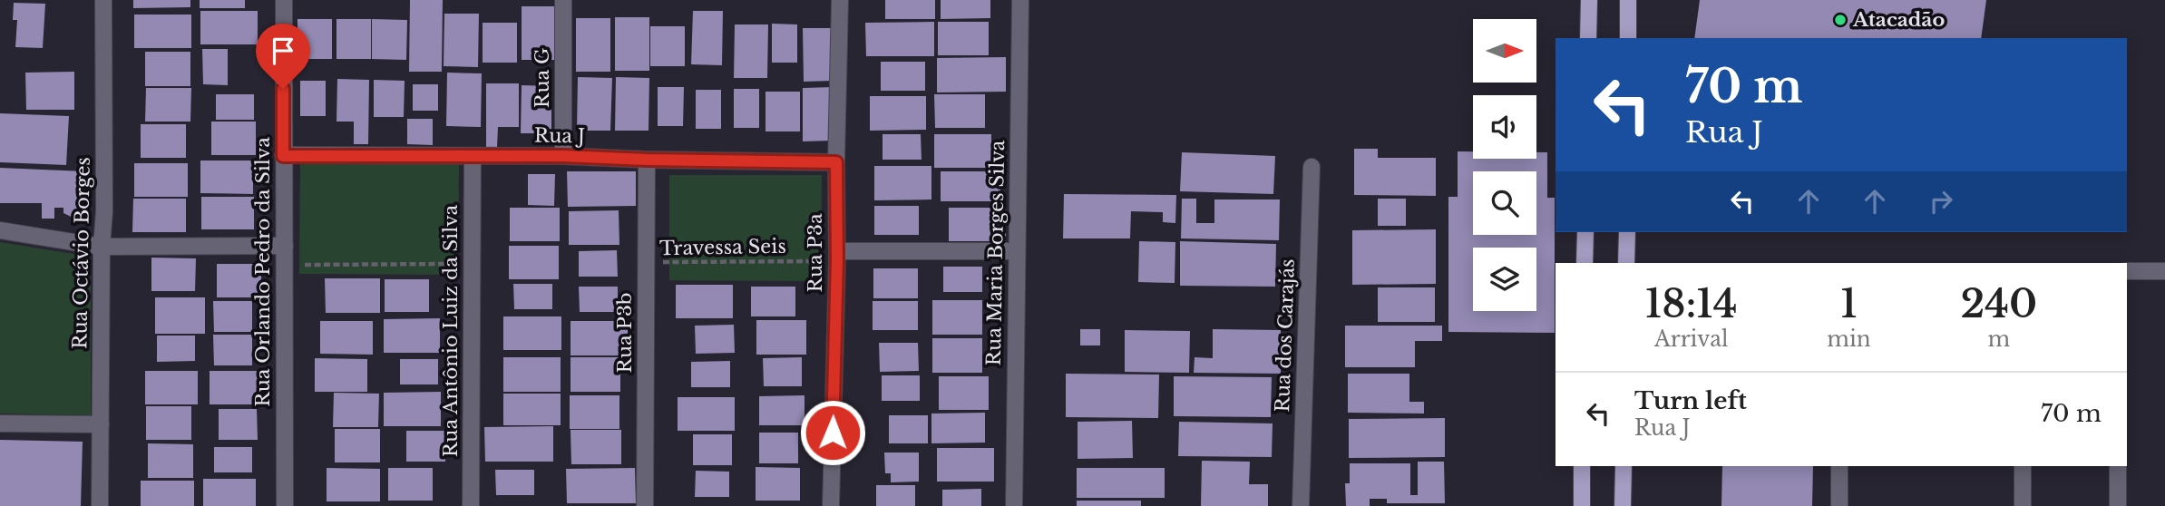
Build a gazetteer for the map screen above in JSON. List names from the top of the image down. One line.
{"streets":{"street":["Rua G","Rua J","Rua Octávio Borges","Rua P3a","Rua Maria Borges Silva","Rua Orlando Pedro da Silva","Rua Antônio Luiz da Silva","Rua P3b","Rua dos Carajás"],"path":["Travessa Seis"]},"crossings":[["Rua G","Rua J"],["Rua J","Rua P3a"],["Rua J","Rua Orlando Pedro da Silva"],["Rua J","Rua Antônio Luiz da Silva"],["Rua J","Rua P3b"],["Travessa Seis","Rua P3a"],["Travessa Seis","Rua P3b"]],"places":["Atacadão"],"north":"right","page":{"turn":["70 m","Rua J"],"eta":["18:14","Arrival","1","min","240","m"],"list":[{"name":"Turn left","note":"Rua J","value":"70 m"}]}}
